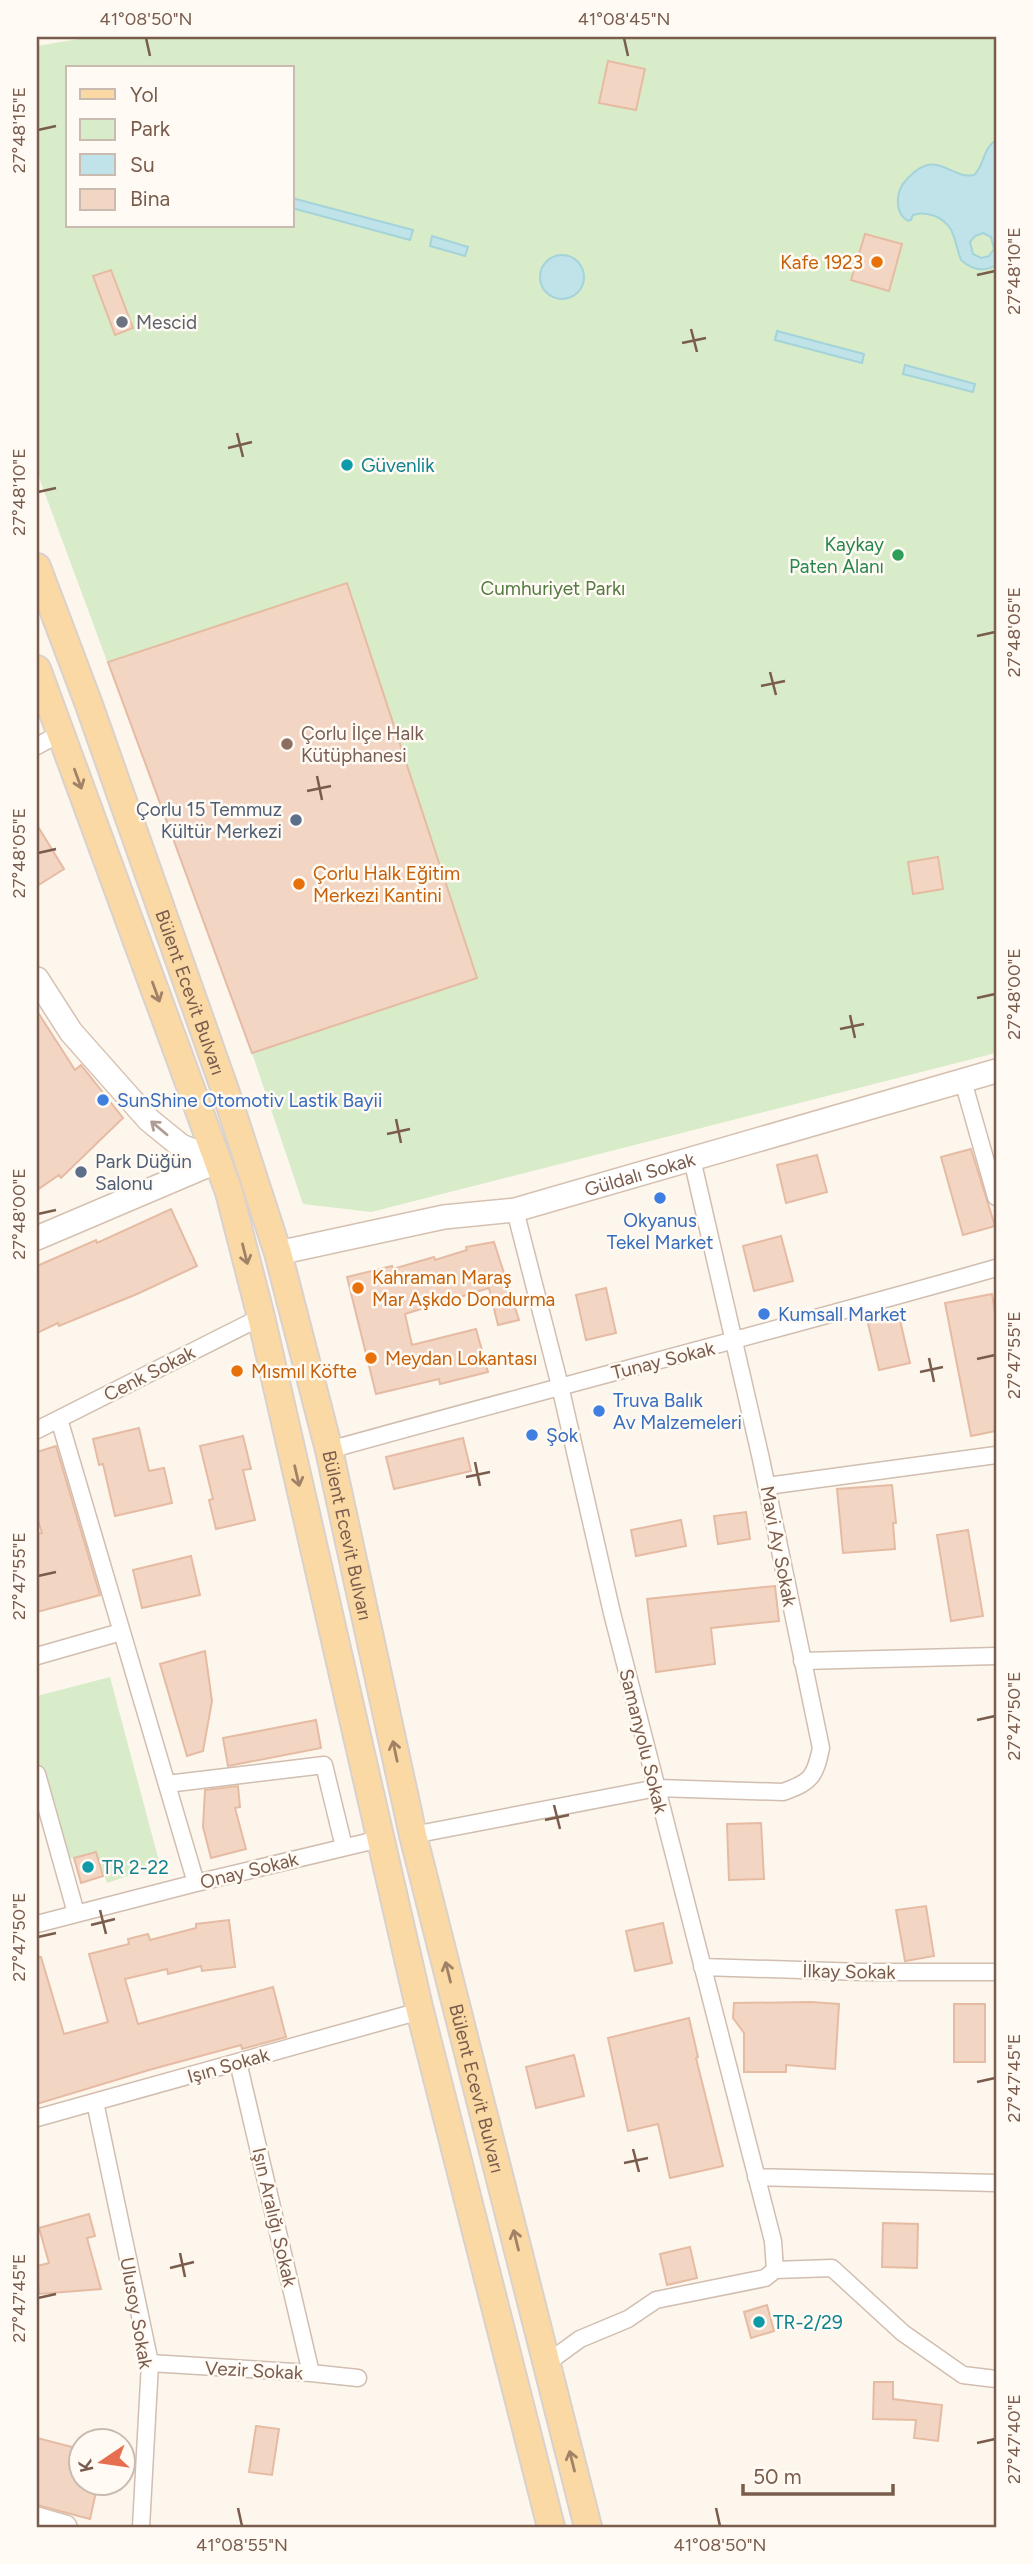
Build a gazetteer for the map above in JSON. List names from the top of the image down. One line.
{"streets":{"main road":["Bülent Ecevit Bulvarı"],"street":["Güldalı Sokak","Tunay Sokak","Cenk Sokak","Mavi Ay Sokak","Samanyolu Sokak","Onay Sokak","İlkay Sokak","Işın Sokak","Işın Aralığı Sokak","Ulusoy Sokak","Vezir Sokak"]},"crossings":[["Bülent Ecevit Bulvarı","Güldalı Sokak"],["Bülent Ecevit Bulvarı","Tunay Sokak"],["Bülent Ecevit Bulvarı","Cenk Sokak"],["Bülent Ecevit Bulvarı","Mavi Ay Sokak"],["Bülent Ecevit Bulvarı","Onay Sokak"],["Bülent Ecevit Bulvarı","Işın Sokak"],["Güldalı Sokak","Mavi Ay Sokak"],["Güldalı Sokak","Samanyolu Sokak"],["Tunay Sokak","Mavi Ay Sokak"],["Tunay Sokak","Samanyolu Sokak"],["Mavi Ay Sokak","Samanyolu Sokak"],["Samanyolu Sokak","İlkay Sokak"],["Işın Sokak","Işın Aralığı Sokak"],["Işın Sokak","Ulusoy Sokak"],["Işın Aralığı Sokak","Vezir Sokak"],["Ulusoy Sokak","Vezir Sokak"]],"parks":["Cumhuriyet Parkı"],"places":["Kafe 1923","Mescid","Güvenlik","Kaykay Paten Alanı","Çorlu İlçe Halk Kütüphanesi","Çorlu 15 Temmuz Kültür Merkezi","Çorlu Halk Eğitim Merkezi Kantini","SunShine Otomotiv Lastik Bayii","Park Düğün Salonu","Okyanus Tekel Market","Kahraman Maraş Mar Aşkdo Dondurma","Kumsall Market","Meydan Lokantası","Mısmıl Köfte","Truva Balık Av Malzemeleri","Şok","TR 2-22","TR-2/29"],"legend":["Yol","Park","Su","Bina"],"scale_bar":"50 m","north":"left","coordinates":["41°08'50\"N","41°08'45\"N","27°48'15\"E","27°48'10\"E","27°48'05\"E","27°48'00\"E","27°47'55\"E","27°47'50\"E","27°47'45\"E","27°47'40\"E","41°08'55\"N"]}
